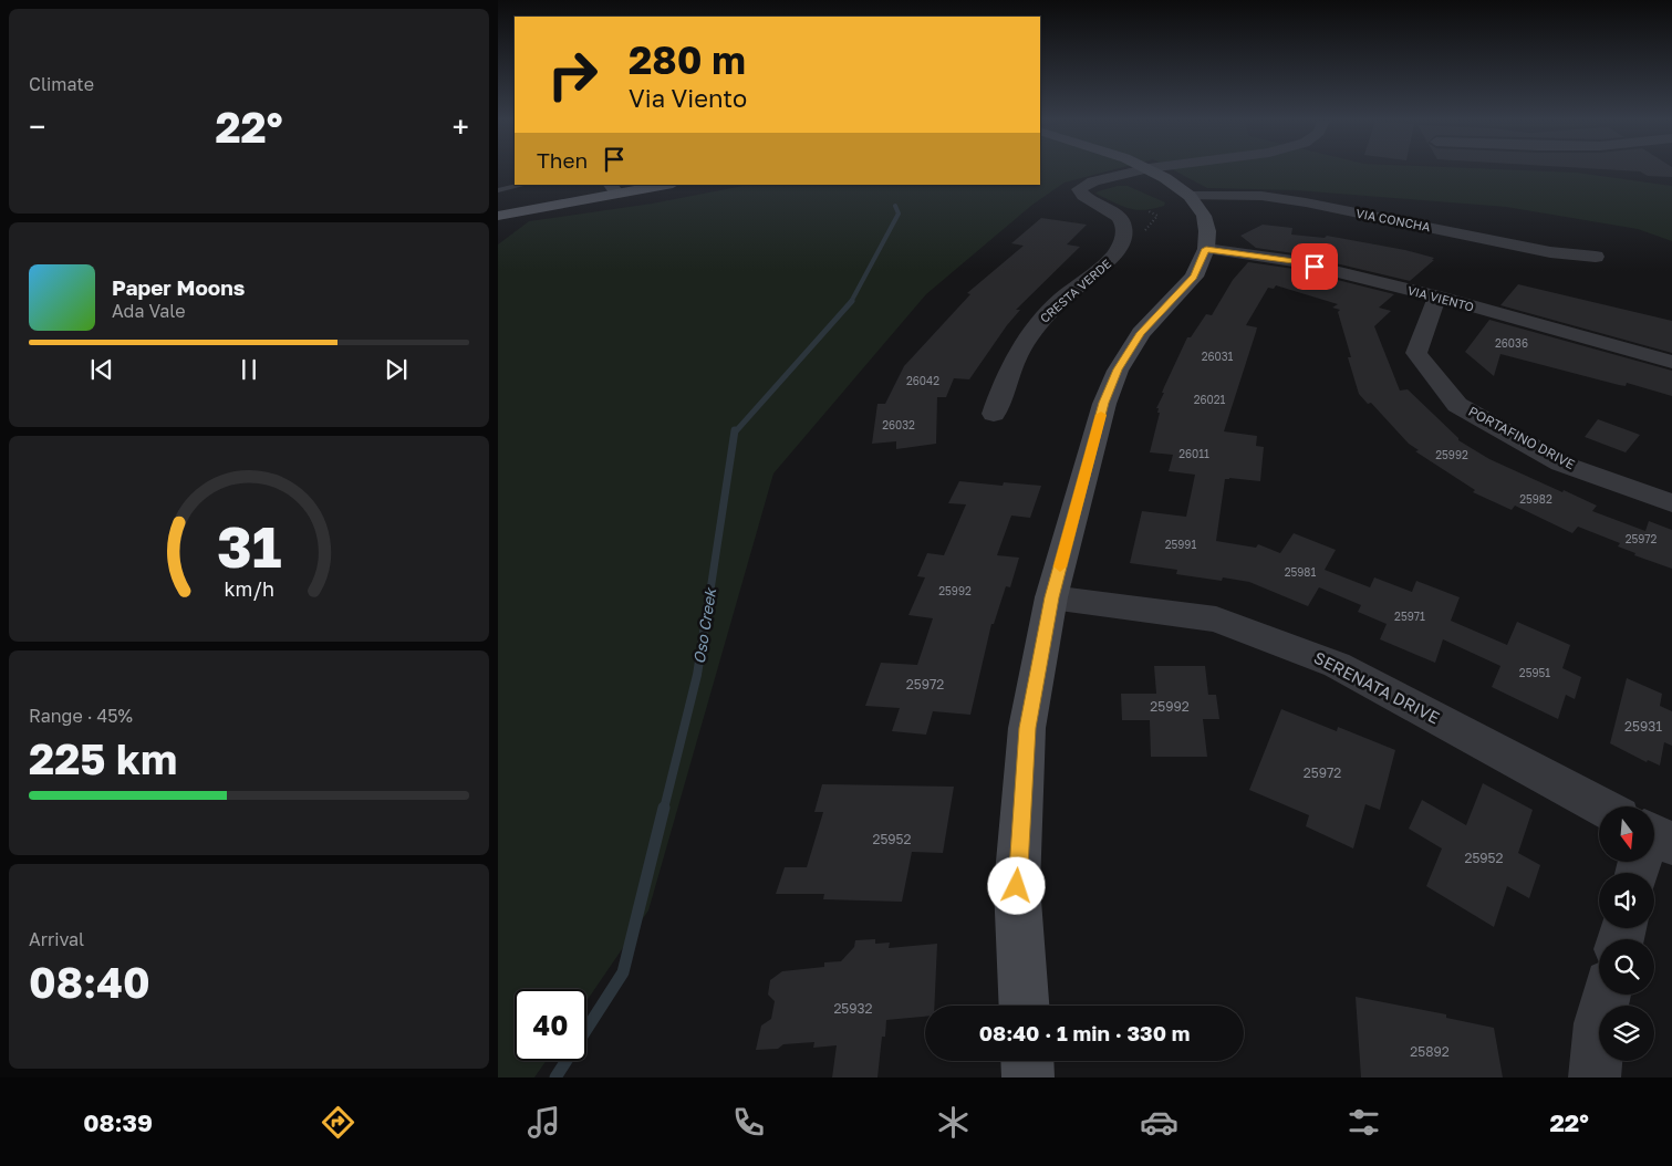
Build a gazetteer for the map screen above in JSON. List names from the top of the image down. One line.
{"streets":{"street":["VIA CONCHA","CRESTA VERDE","VIA VIENTO","PORTAFINO DRIVE","SERENATA DRIVE"]},"crossings":[["VIA VIENTO","PORTAFINO DRIVE"]],"water":["Oso Creek"],"house_numbers":["26036","26031","26042","26021","26032","26011","25992","25982","25972","25991","25981","25992","25971","25951","25972","25992","25931","25972","25952","25952","25932","25892"],"north":"bottom","page":{"tile":["Climate",["Range · 45%","225 km"],["Arrival","08:40"]],"turn":["280 m","Via Viento"],"heat":["−","22°","+"],"then":"Then","song":["Paper Moons","Ada Vale"],"limit":"40","trip":"08:40 · 1 min · 330 m","tabs":["08:39","22°"],"gauge":["31","km/h"]}}
